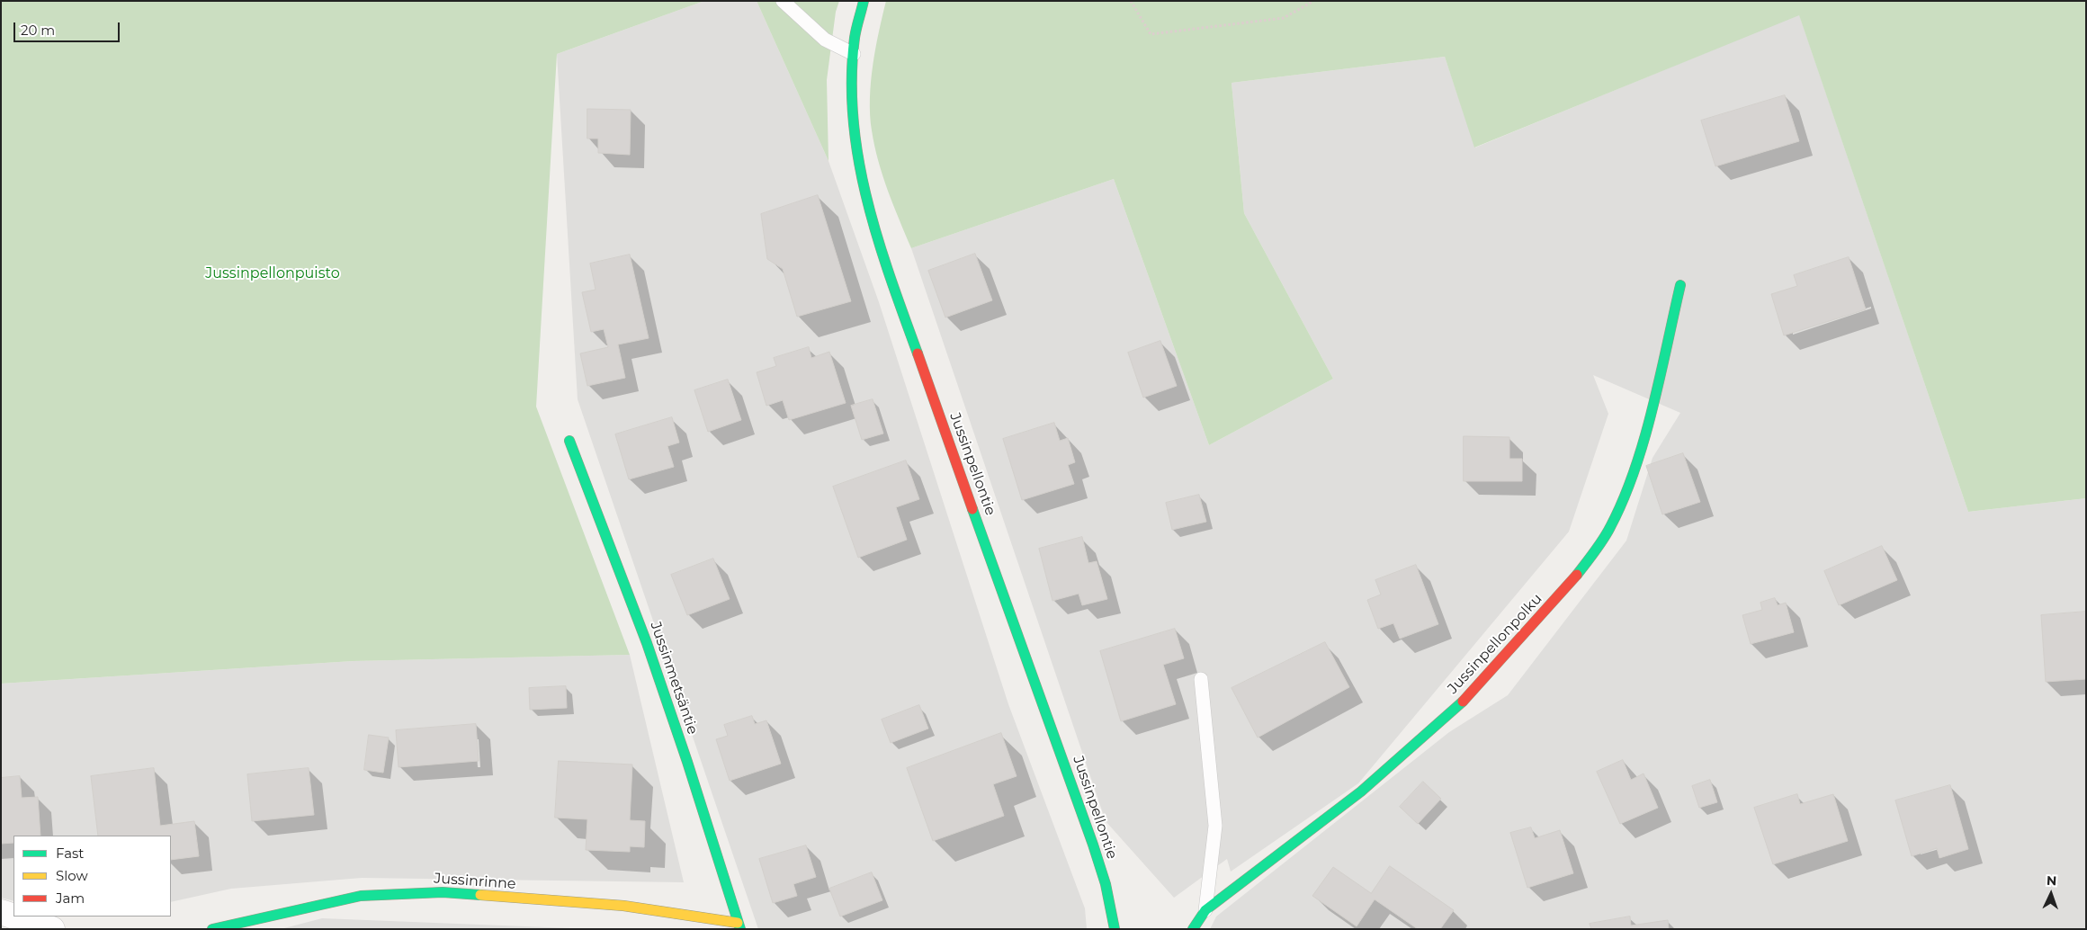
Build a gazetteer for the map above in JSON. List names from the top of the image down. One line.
{"streets":{"street":["Jussinpellontie","Jussinpellonpolku","Jussinmetsäntie","Jussinrinne"]},"crossings":[["Jussinmetsäntie","Jussinrinne"]],"parks":["Jussinpellonpuisto"],"legend":["Fast","Slow","Jam"],"scale_bar":"20 m","north":"top"}
